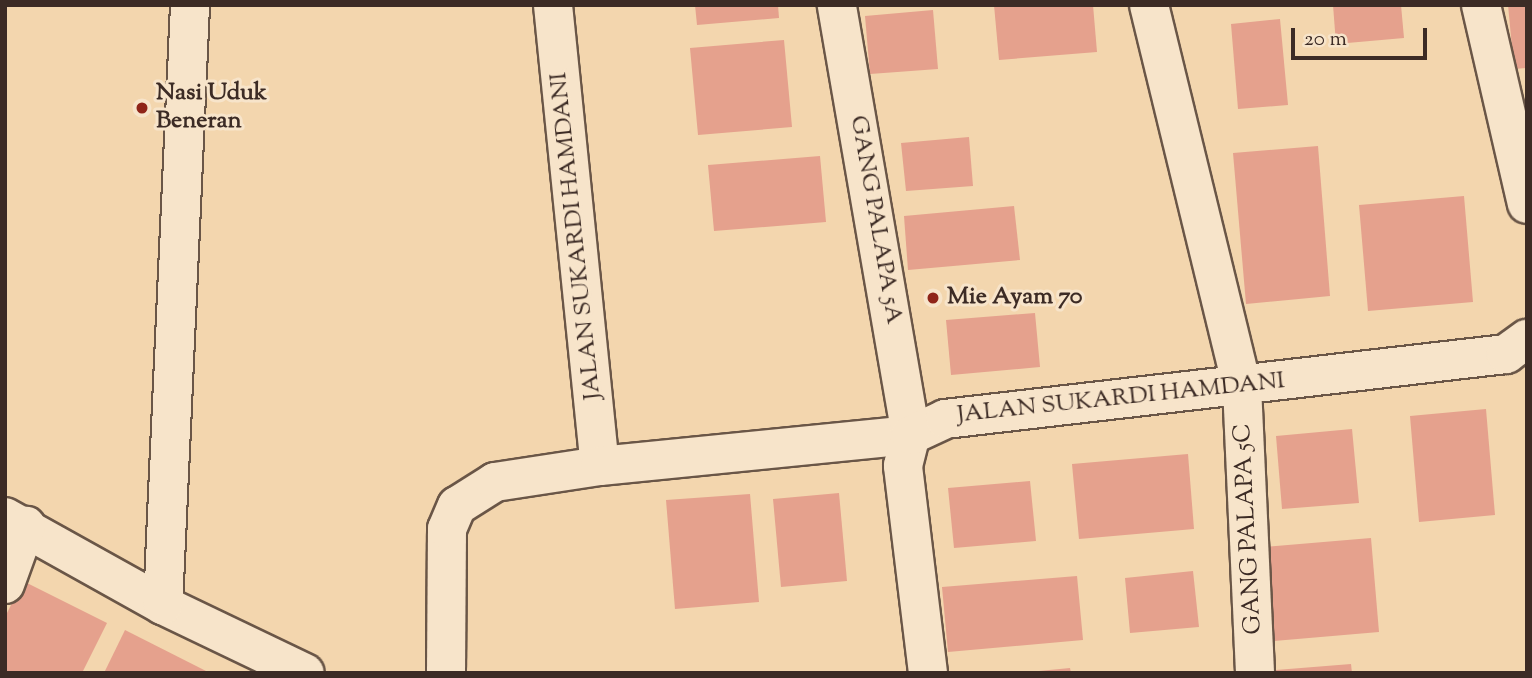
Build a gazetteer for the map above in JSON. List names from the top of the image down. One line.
{"streets":{"street":["GANG PALAPA 5A","JALAN SUKARDI HAMDANI","GANG PALAPA 5C"]},"crossings":[["GANG PALAPA 5A","JALAN SUKARDI HAMDANI"],["JALAN SUKARDI HAMDANI","GANG PALAPA 5C"]],"places":["Nasi Uduk Beneran","Mie Ayam 70"],"scale_bar":"20 m"}
